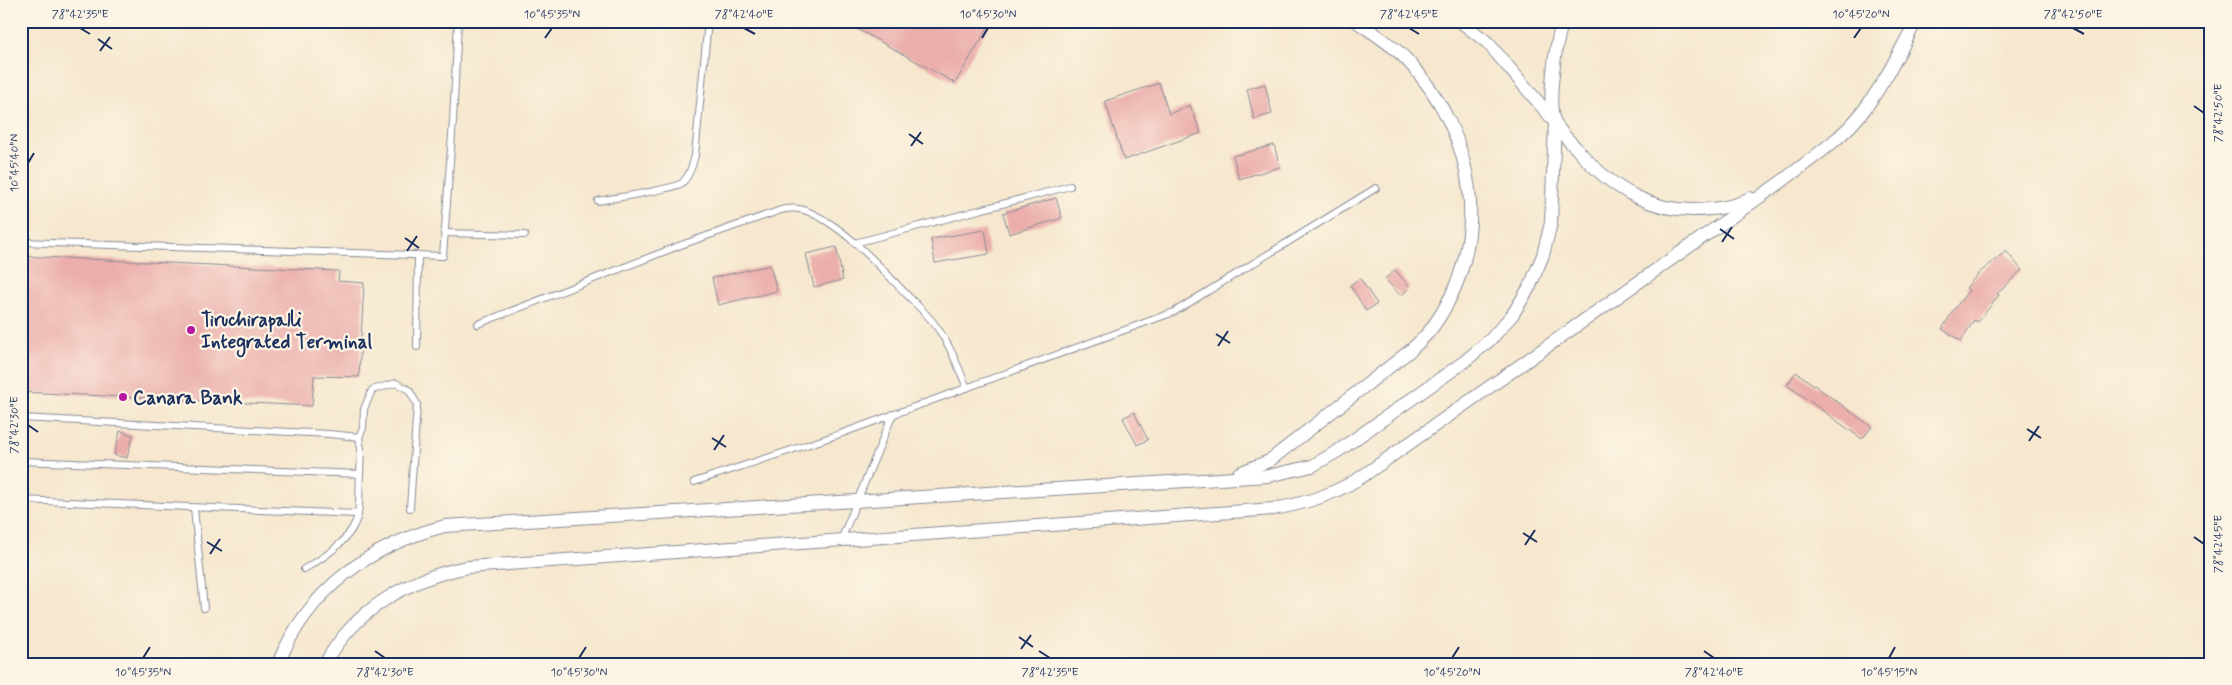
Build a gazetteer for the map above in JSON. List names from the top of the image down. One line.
{"places":["Tiruchirapalli Integrated Terminal","Canara Bank"],"coordinates":["78°42'35\"E","10°45'35\"N","78°42'40\"E","10°45'30\"N","78°42'45\"E","10°45'20\"N","78°42'50\"E","10°45'40\"N","78°42'30\"E","10°45'15\"N"]}
